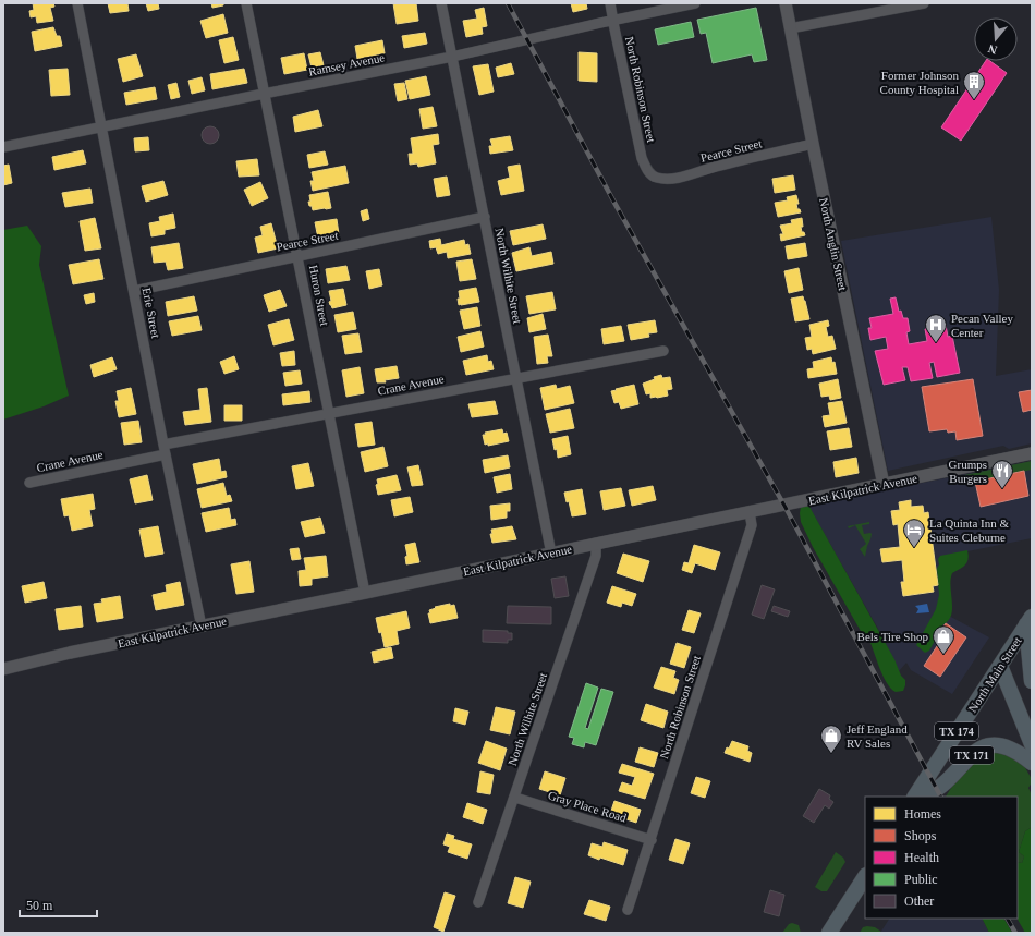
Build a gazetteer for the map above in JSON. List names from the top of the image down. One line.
{"streets":{"main road":["North Main Street","TX 174","TX 171"],"street":["Ramsey Avenue","North Robinson Street","Pearce Street","North Anglin Street","North Wilhite Street","Huron Street","Erie Street","Crane Avenue","East Kilpatrick Avenue","Gray Place Road"]},"crossings":[["Ramsey Avenue","North Robinson Street"],["Ramsey Avenue","North Wilhite Street"],["Ramsey Avenue","Huron Street"],["Ramsey Avenue","Erie Street"],["North Robinson Street","Pearce Street"],["North Robinson Street","East Kilpatrick Avenue"],["North Robinson Street","Gray Place Road"],["Pearce Street","North Anglin Street"],["Pearce Street","North Wilhite Street"],["Pearce Street","Huron Street"],["Pearce Street","Erie Street"],["North Anglin Street","East Kilpatrick Avenue"],["North Wilhite Street","Crane Avenue"],["North Wilhite Street","East Kilpatrick Avenue"],["North Wilhite Street","Gray Place Road"],["Huron Street","Crane Avenue"],["Huron Street","East Kilpatrick Avenue"],["Erie Street","Crane Avenue"],["Erie Street","East Kilpatrick Avenue"]],"places":{"building":["Former Johnson County Hospital"],"hospital":["Pecan Valley Center"],"restaurant":["Grumps Burgers"],"hotel":["La Quinta Inn & Suites Cleburne"],"shop":["Bels Tire Shop","Jeff England RV Sales"]},"legend":["Homes","Shops","Health","Public","Other"],"scale_bar":"50 m","north":"bottom"}
